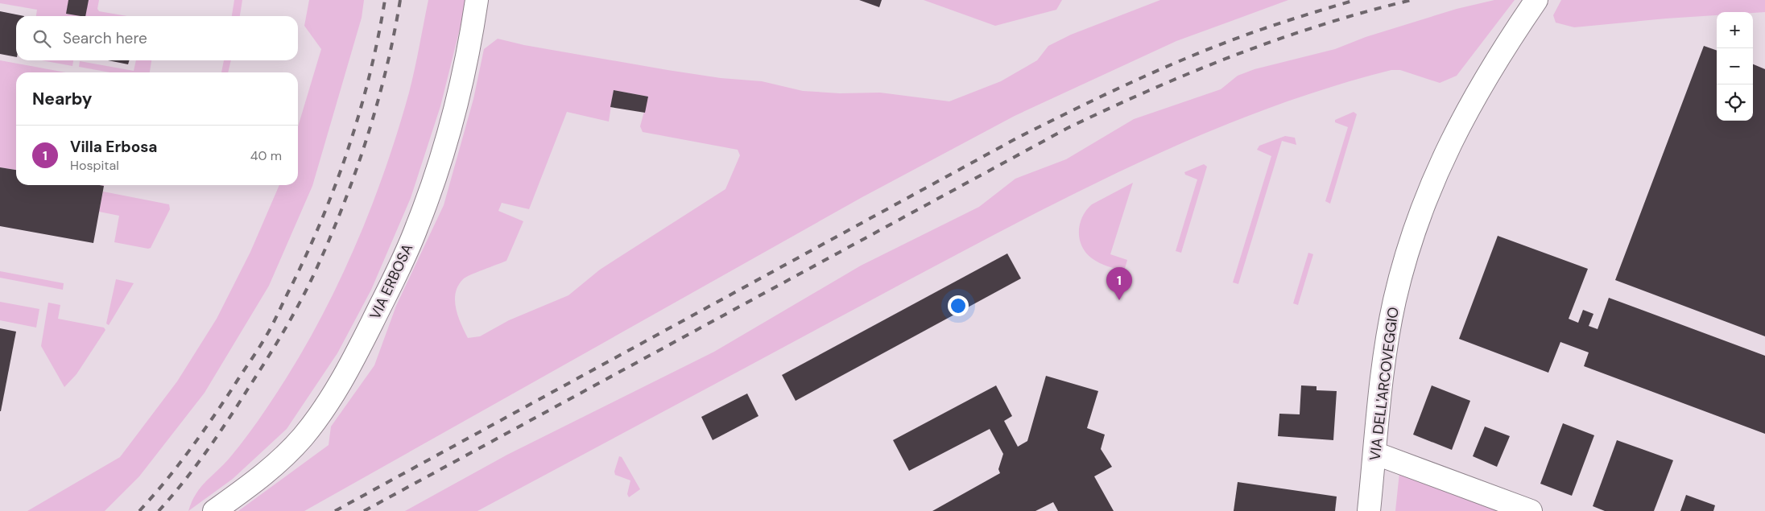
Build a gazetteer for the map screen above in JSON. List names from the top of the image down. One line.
{"streets":{"street":["VIA ERBOSA","VIA DELL'ARCOVEGGIO"]},"page":{"map_buttons":["+","−"],"search":"Search here","heading":"Nearby","list":[{"mark":"1","name":"Villa Erbosa","note":"Hospital","value":"40 m"}],"pins":"1"}}
